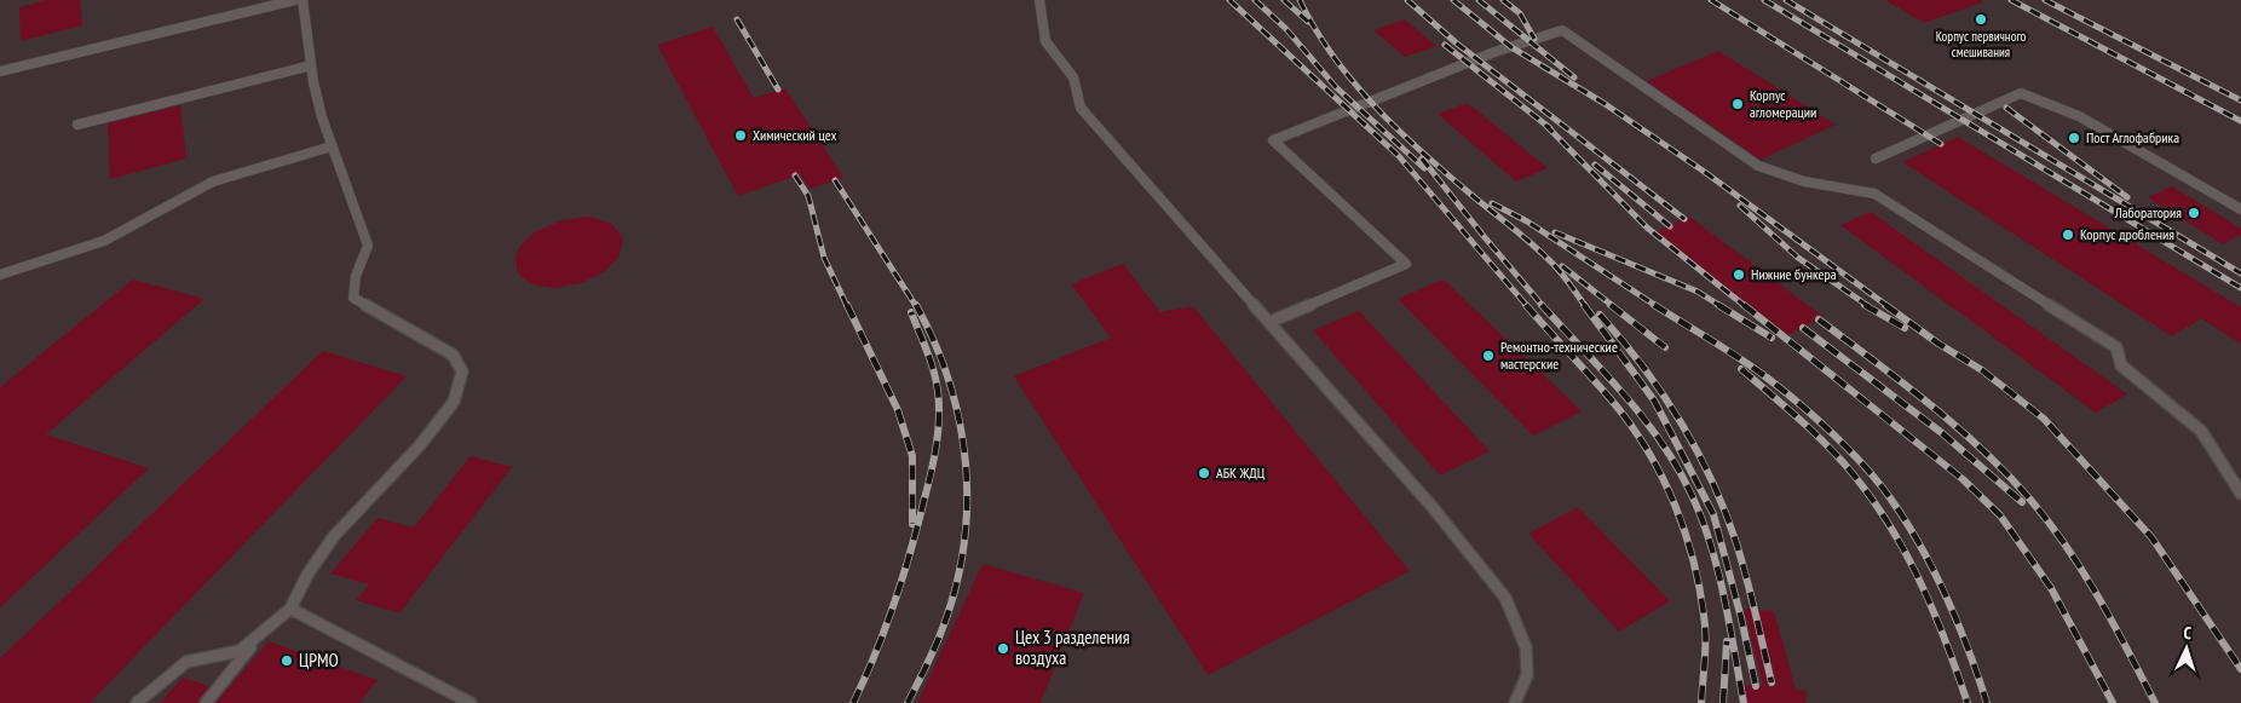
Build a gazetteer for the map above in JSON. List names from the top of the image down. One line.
{"places":["Корпус первичного смешивания","Корпус агломерации","Химический цех","Пост Аглофабрика","Лаборатория","Корпус дробления","Нижние бункера","Ремонтно-технические мастерские","АБК ЖДЦ","Цех 3 разделения воздуха","ЦРМО"],"north":"top"}
